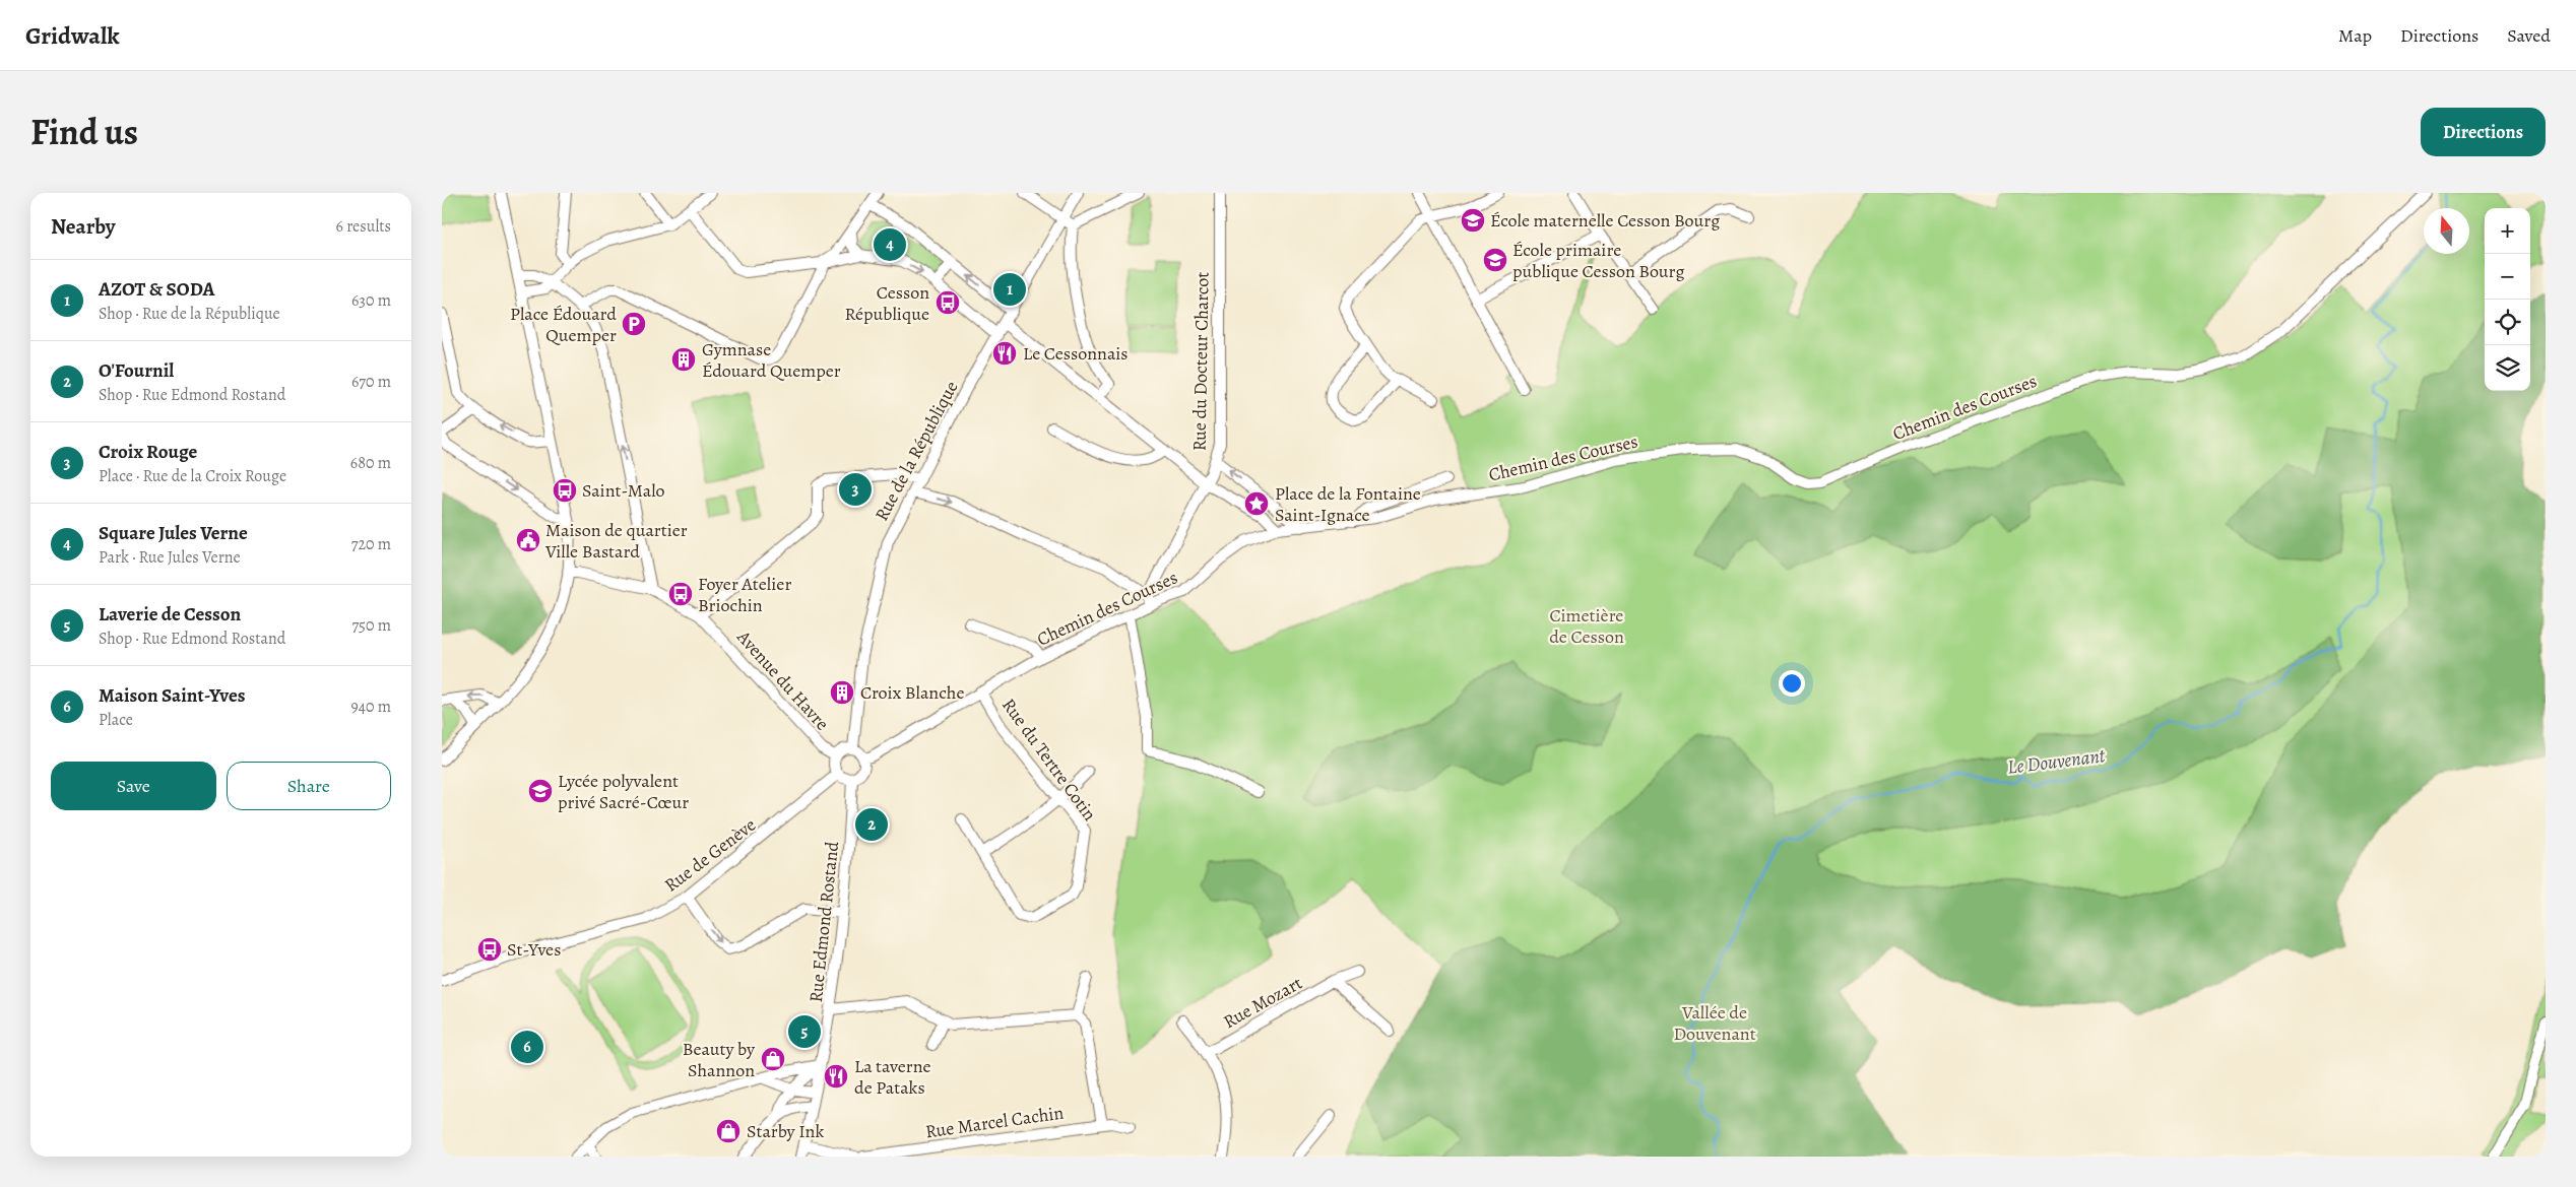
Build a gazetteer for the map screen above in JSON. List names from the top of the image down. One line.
{"streets":{"street":["Rue du Docteur Charcot","Chemin des Courses","Rue de la République","Avenue du Havre","Rue du Tertre Cotin","Rue de Genève","Rue Edmond Rostand","Rue Mozart","Rue Marcel Cachin"]},"crossings":[["Rue du Docteur Charcot","Chemin des Courses"],["Chemin des Courses","Rue de la République"],["Chemin des Courses","Avenue du Havre"],["Chemin des Courses","Rue du Tertre Cotin"],["Chemin des Courses","Rue de Genève"],["Chemin des Courses","Rue Edmond Rostand"],["Rue de la République","Avenue du Havre"],["Rue de la République","Rue de Genève"],["Rue de la République","Rue Edmond Rostand"],["Avenue du Havre","Rue de Genève"],["Avenue du Havre","Rue Edmond Rostand"],["Rue de Genève","Rue Edmond Rostand"]],"water":["Le Douvenant"],"parks":["Cimetière de Cesson","Vallée de Douvenant"],"places":{"school or university":["École maternelle Cesson Bourg","École primaire publique Cesson Bourg","Lycée polyvalent privé Sacré-Cœur"],"bus stop":["Cesson République","Saint-Malo","Foyer Atelier Briochin","St-Yves"],"parking":["Place Édouard Quemper"],"restaurant":["Le Cessonnais","La taverne de Pataks"],"building":["Gymnase Édouard Quemper","Croix Blanche"],"place":["Place de la Fontaine Saint-Ignace"],"public building":["Maison de quartier Ville Bastard"],"shop":["Beauty by Shannon","Starby Ink"]},"north":"top","page":{"header":"Gridwalk","nav":["Map","Directions","Saved"],"title":"Find us","buttons":["Directions",["Save","Share"]],"heading":["Nearby","6 results"],"map_buttons":["+","−"],"pins":["4","1","3","2","5","6"],"list":[{"mark":"1","name":"AZOT & SODA","note":"Shop · Rue de la République","value":"630 m"},{"mark":"2","name":"O'Fournil","note":"Shop · Rue Edmond Rostand","value":"670 m"},{"mark":"3","name":"Croix Rouge","note":"Place · Rue de la Croix Rouge","value":"680 m"},{"mark":"4","name":"Square Jules Verne","note":"Park · Rue Jules Verne","value":"720 m"},{"mark":"5","name":"Laverie de Cesson","note":"Shop · Rue Edmond Rostand","value":"750 m"},{"mark":"6","name":"Maison Saint-Yves","note":"Place","value":"940 m"}]}}
